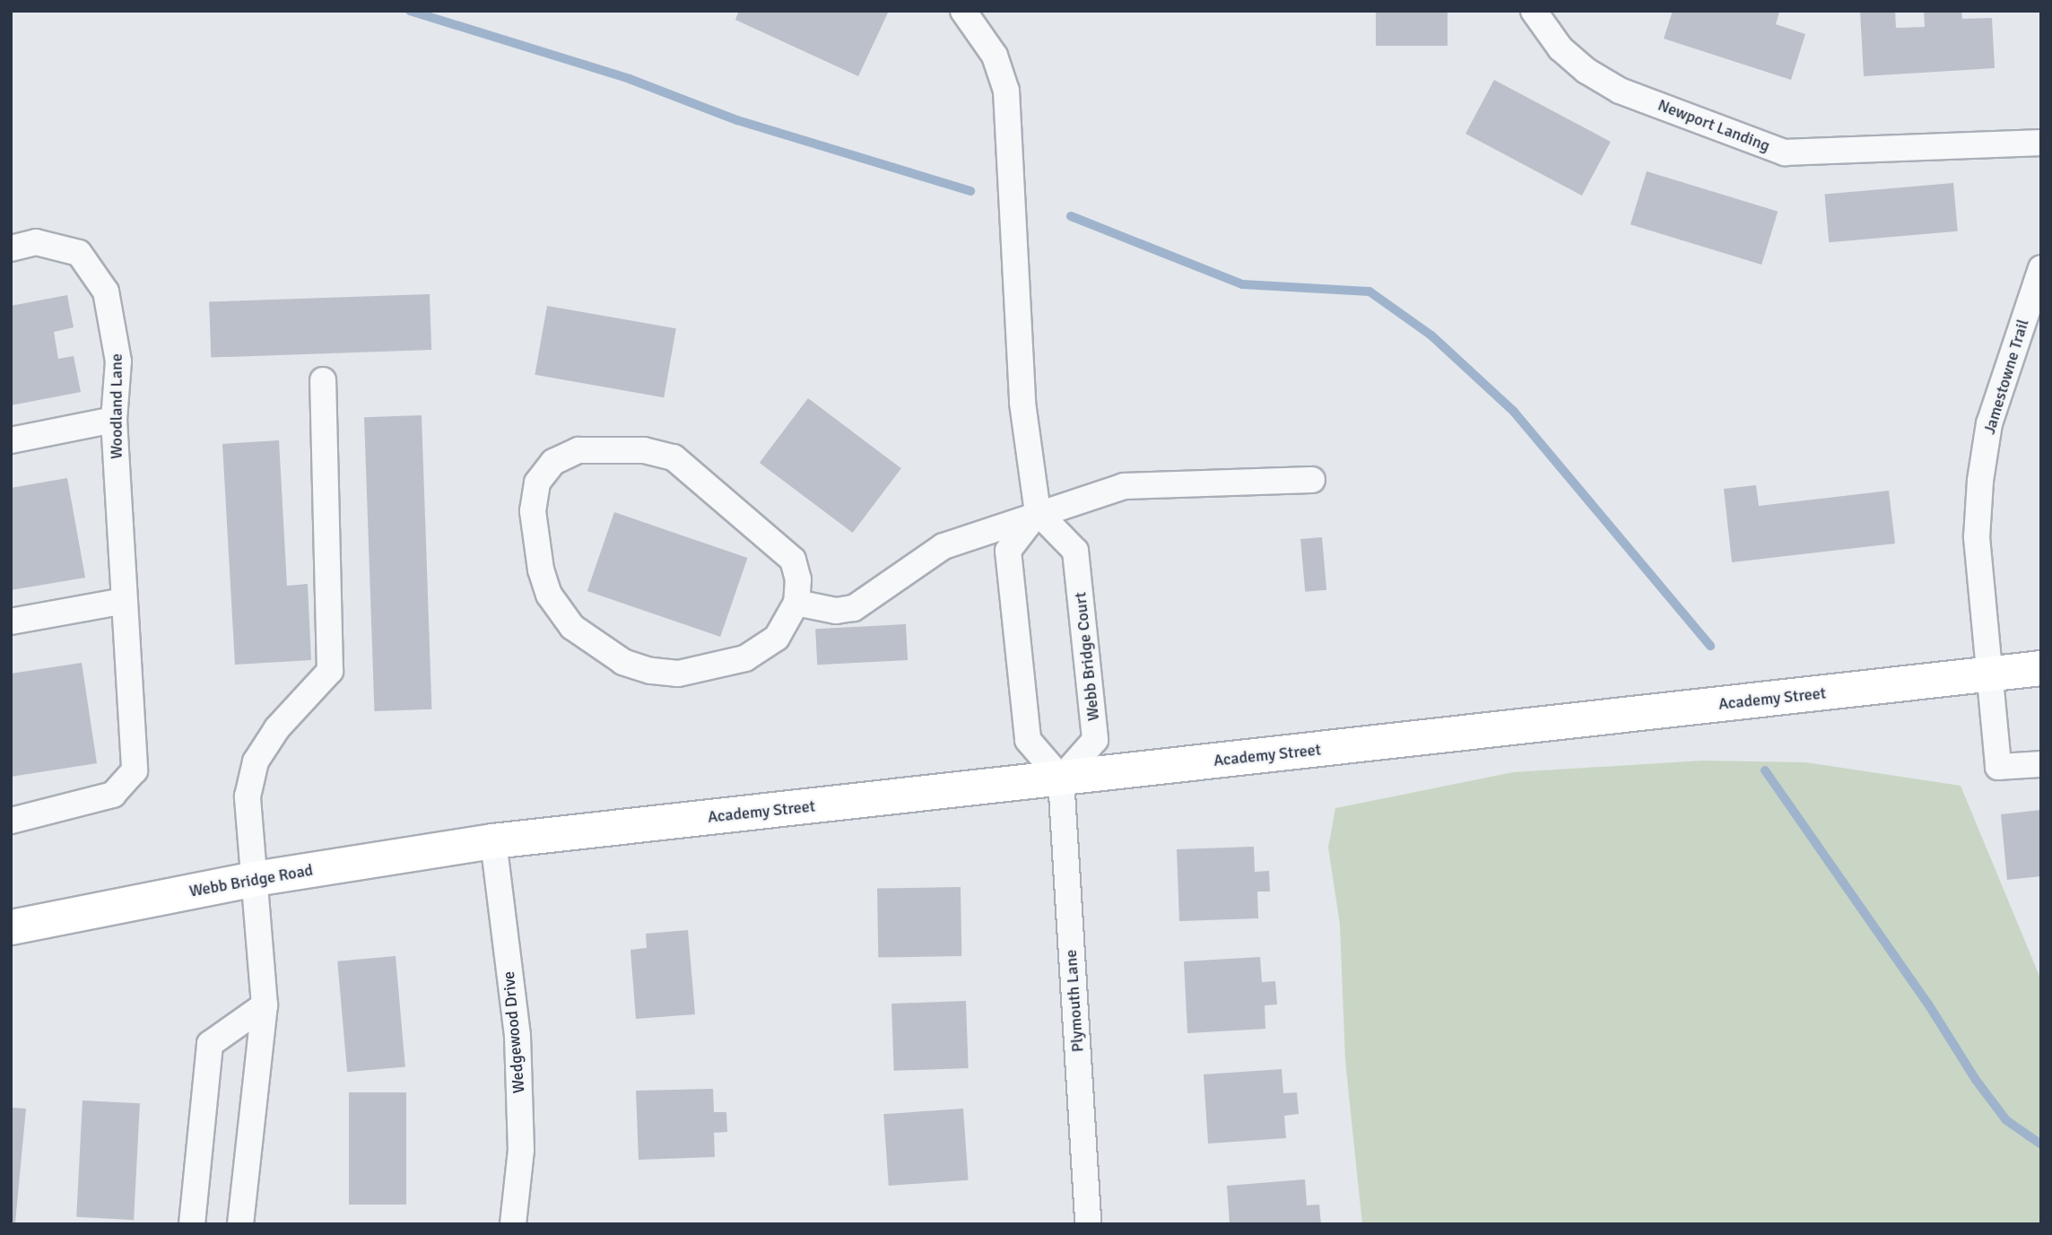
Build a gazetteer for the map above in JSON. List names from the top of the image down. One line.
{"streets":{"street":["Newport Landing","Jamestowne Trail","Woodland Lane","Webb Bridge Court","Academy Street","Webb Bridge Road","Plymouth Lane","Wedgewood Drive"]},"crossings":[["Jamestowne Trail","Academy Street"],["Webb Bridge Court","Academy Street"],["Webb Bridge Court","Plymouth Lane"],["Academy Street","Webb Bridge Road"],["Academy Street","Plymouth Lane"],["Academy Street","Wedgewood Drive"],["Webb Bridge Road","Wedgewood Drive"]]}
